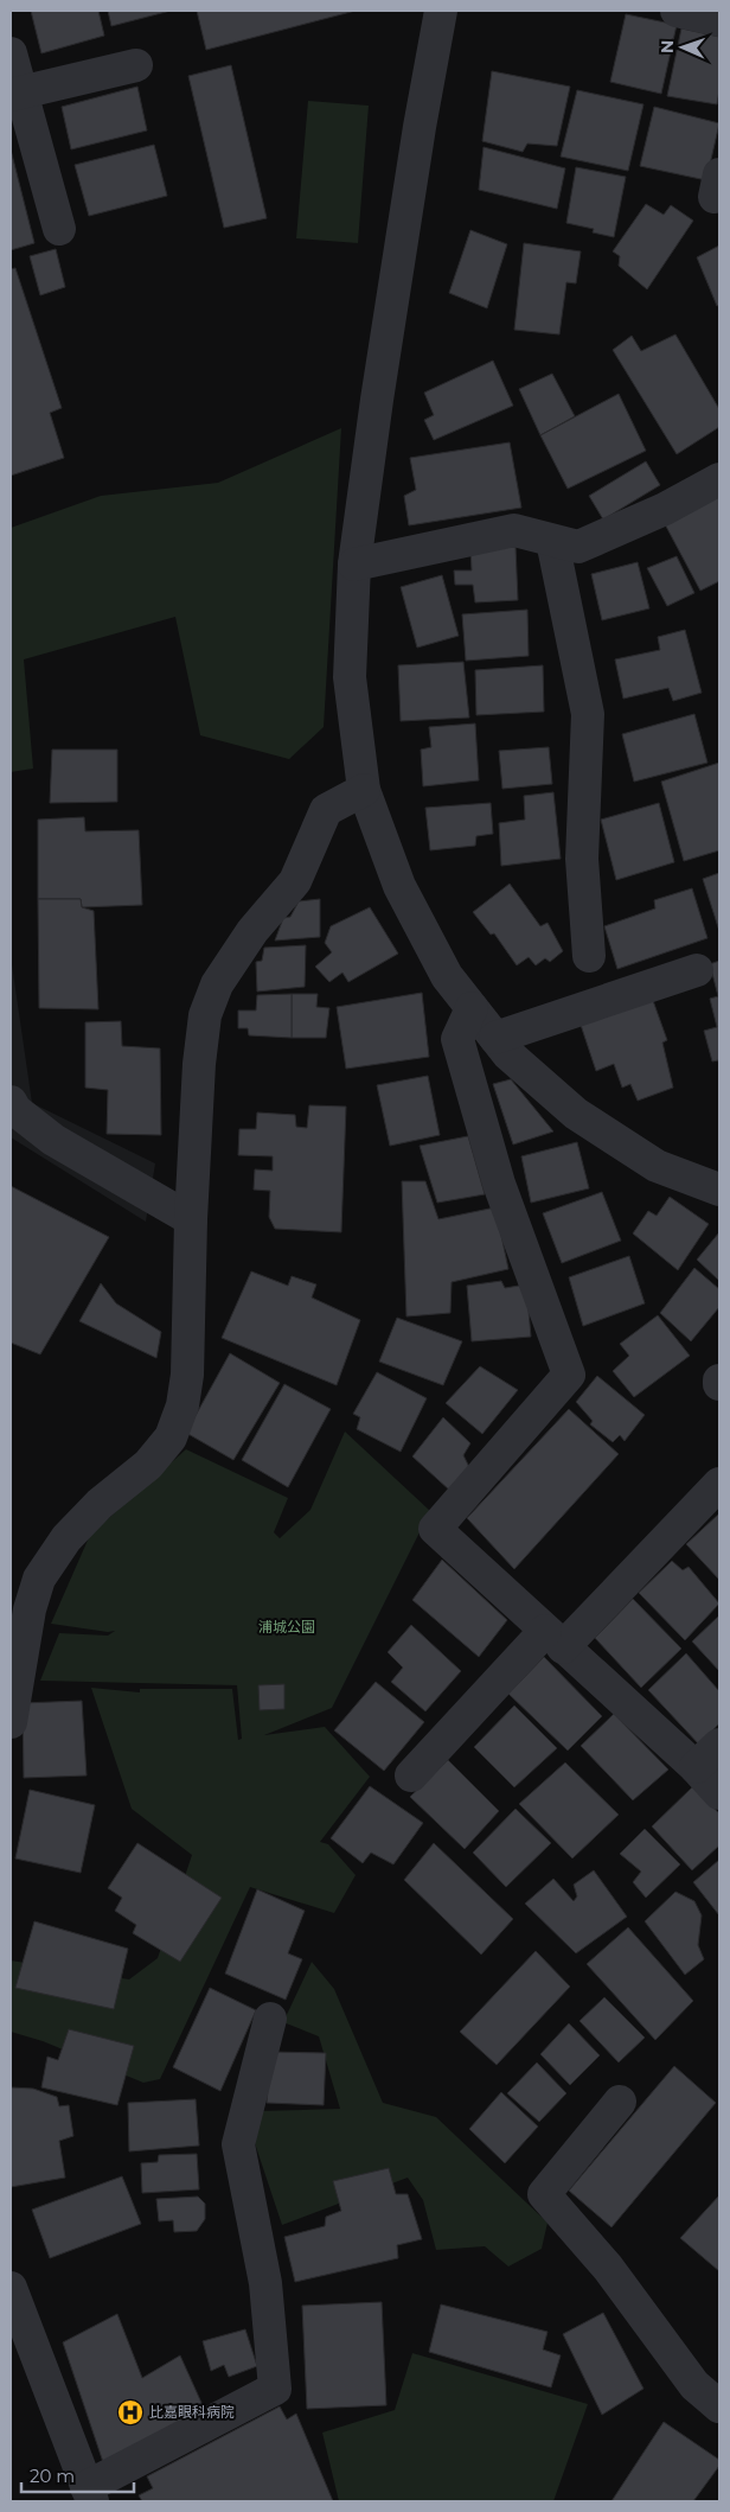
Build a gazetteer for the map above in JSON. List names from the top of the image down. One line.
{"parks":["浦城公園"],"places":{"hospital":["比嘉眼科病院"]},"scale_bar":"20 m","north":"left"}
